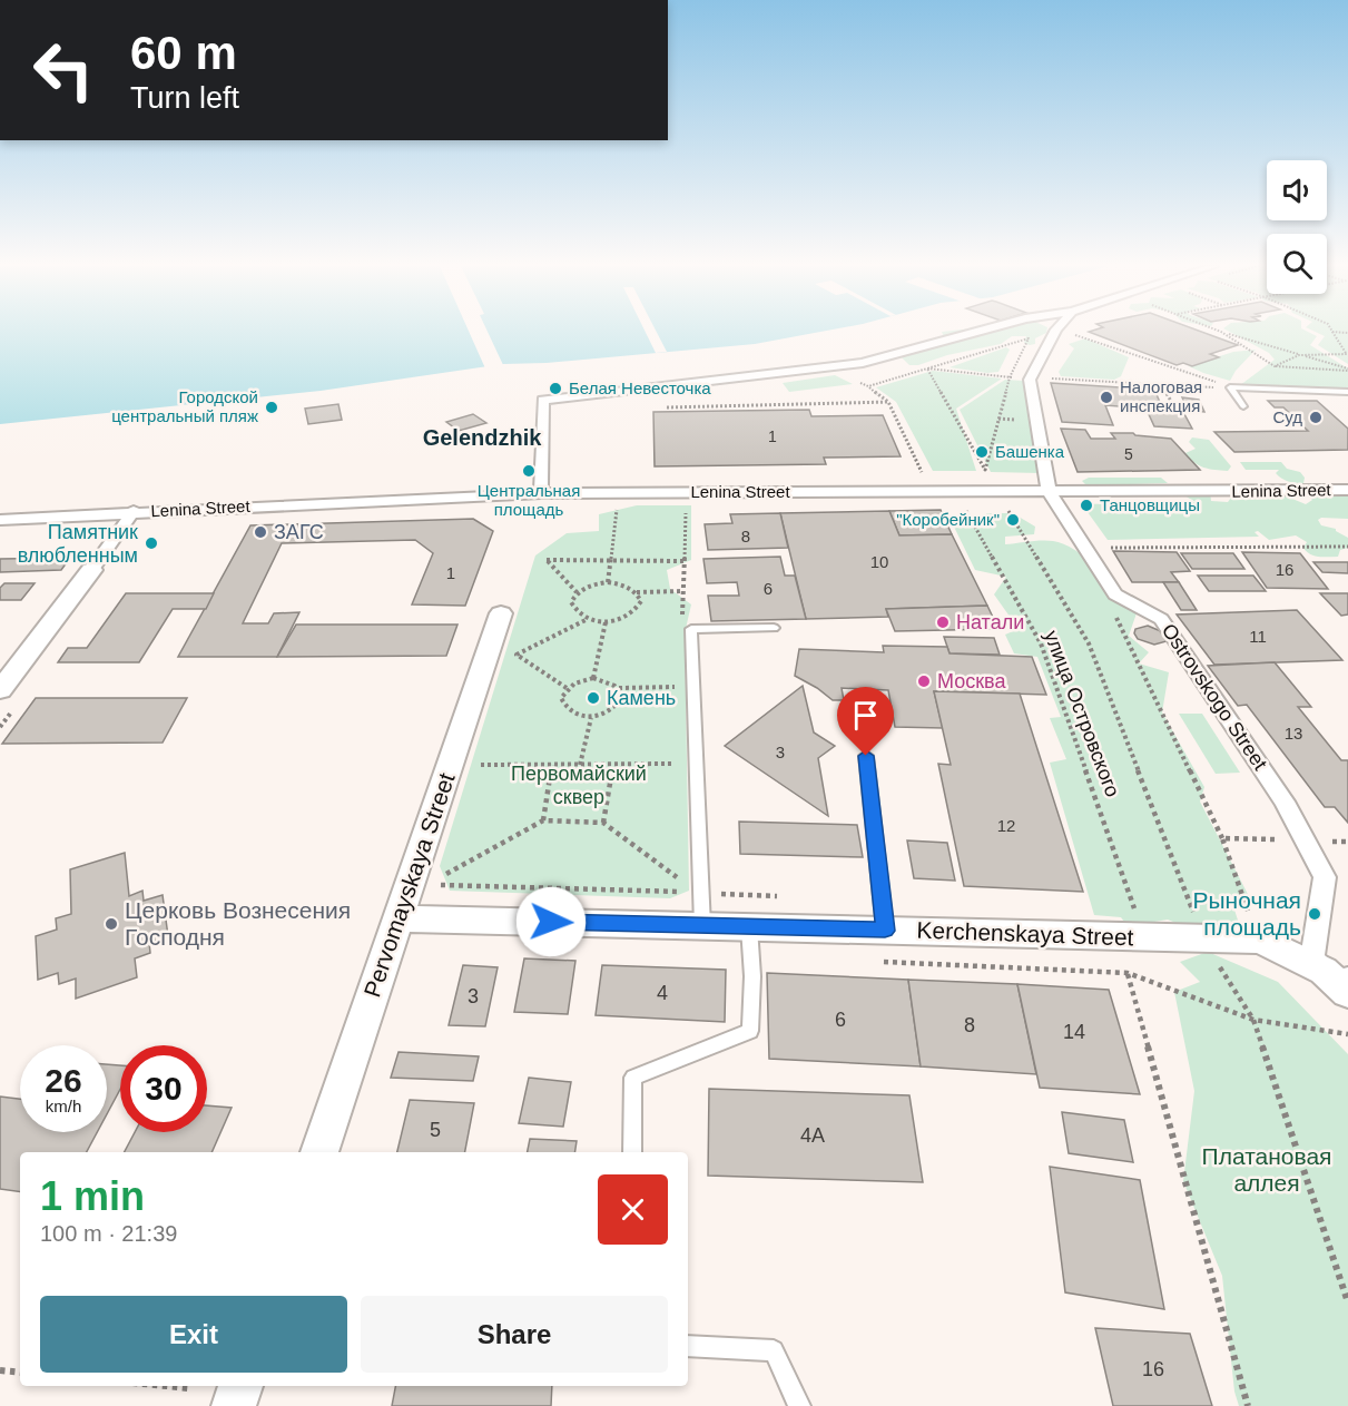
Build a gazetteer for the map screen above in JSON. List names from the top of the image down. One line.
{"streets":{"street":["Lenina Street","Ostrovskogo Street","Pervomayskaya Street","Kerchenskaya Street"],"path":["улица Островского"]},"crossings":[["Lenina Street","Ostrovskogo Street"],["Ostrovskogo Street","Kerchenskaya Street"],["Pervomayskaya Street","Kerchenskaya Street"]],"districts":["Gelendzhik"],"parks":["Первомайский сквер","Платановая аллея"],"places":["Белая Невесточка","Налоговая инспекция","Городской центральный пляж","Суд","Башенка","Центральная площадь","Танцовщицы","\"Коробейник\"","ЗАГС","Памятник влюбленным","Натали","Москва","Камень","Рыночная площадь","Церковь Вознесения Господня"],"house_numbers":["1","5","8","10","16","1","6","11","13","3","12","4","3","6","8","14","5","4А","16"],"page":{"turn":["60 m","Turn left"],"speed":"26 km/h","limit":"30","heading":["1 min","100 m · 21:39"],"buttons":["Exit","Share"]}}
